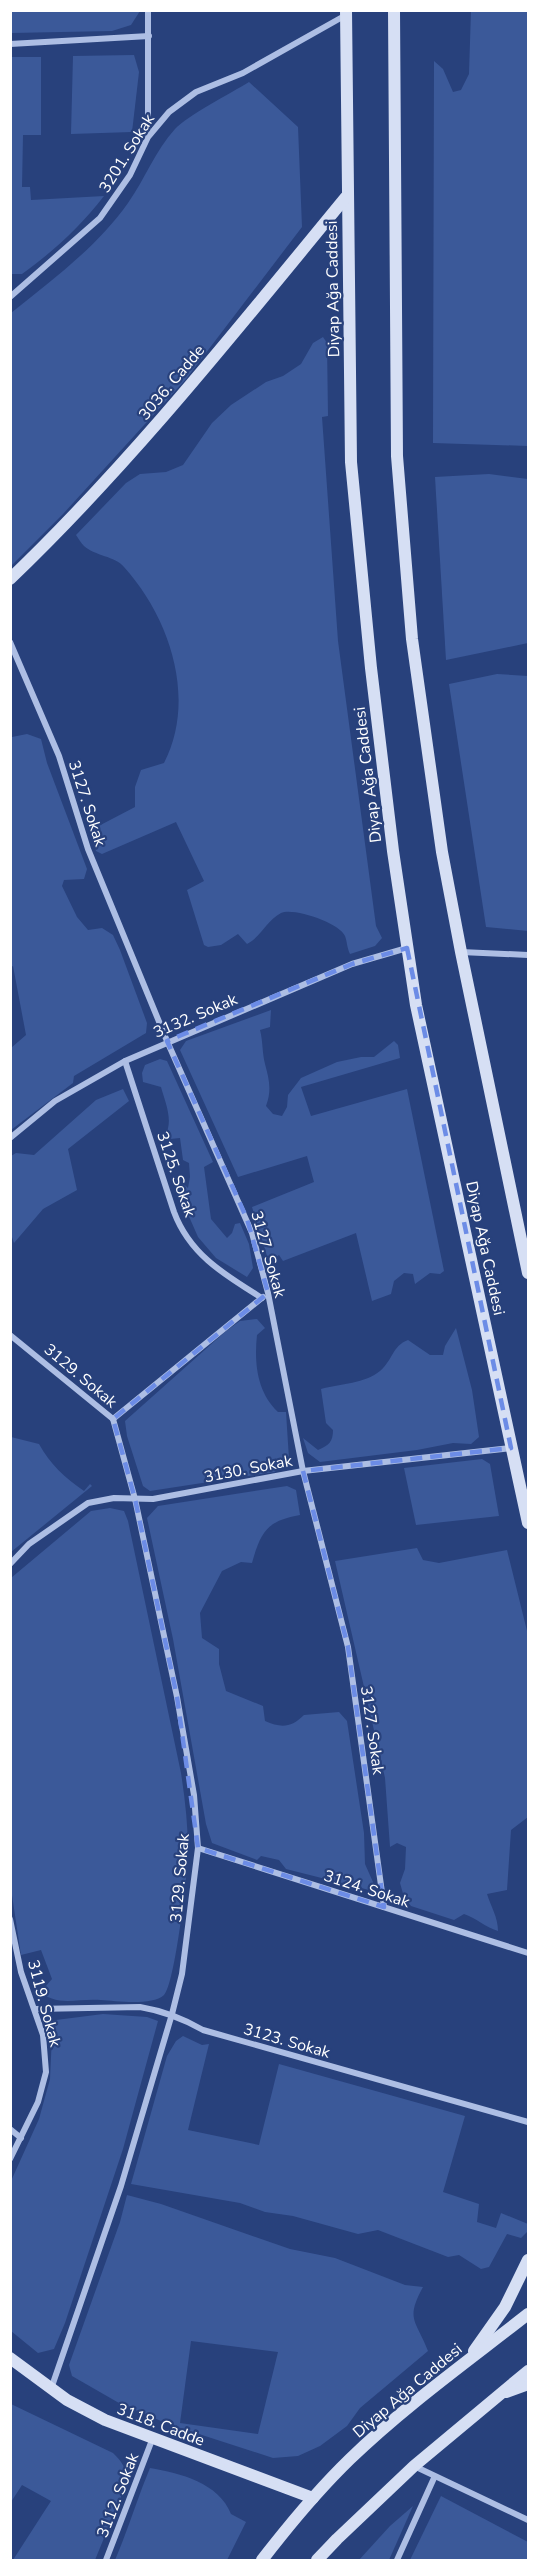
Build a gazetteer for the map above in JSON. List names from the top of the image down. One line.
{"streets":{"main road":["Diyap Ağa Caddesi","3036. Cadde","3118. Cadde"],"street":["3201. Sokak","3127. Sokak","3132. Sokak","3125. Sokak","3129. Sokak","3130. Sokak","3124. Sokak","3119. Sokak","3123. Sokak","3112. Sokak"]},"crossings":[["3201. Sokak","Diyap Ağa Caddesi"],["Diyap Ağa Caddesi","3036. Cadde"],["Diyap Ağa Caddesi","3132. Sokak"],["Diyap Ağa Caddesi","3130. Sokak"],["Diyap Ağa Caddesi","3118. Cadde"],["3127. Sokak","3132. Sokak"],["3127. Sokak","3130. Sokak"],["3127. Sokak","3124. Sokak"],["3132. Sokak","3125. Sokak"],["3129. Sokak","3130. Sokak"],["3129. Sokak","3124. Sokak"],["3129. Sokak","3123. Sokak"],["3129. Sokak","3118. Cadde"],["3119. Sokak","3123. Sokak"],["3118. Cadde","3112. Sokak"]]}
